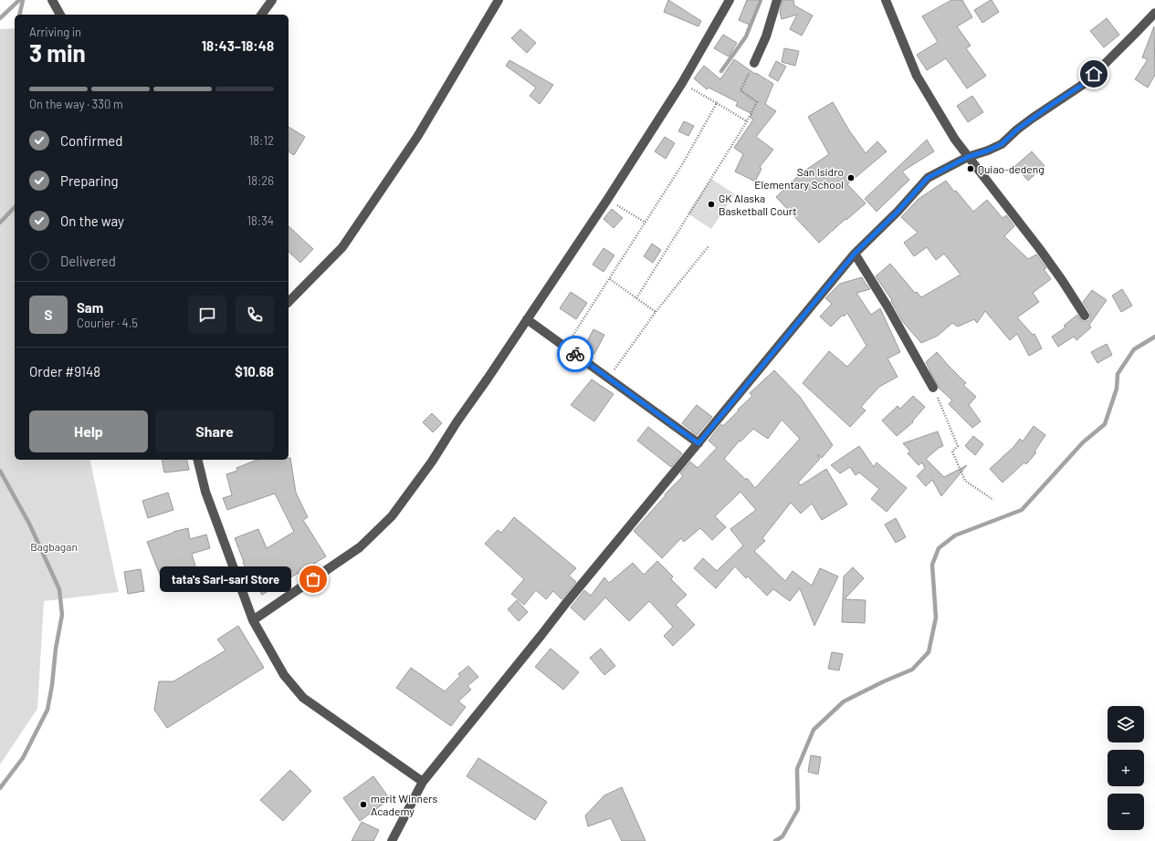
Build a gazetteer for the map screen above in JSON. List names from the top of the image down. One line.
{"parks":["Bagbagan"],"places":["Quiao-dedeng","San Isidro Elementary School","GK Alaska Basketball Court","tata's Sari-sari Store","merit Winners Academy"],"page":{"heading":["3 min","Arriving in","18:43–18:48"],"panel":["Sam","Courier · 4.5","Order #9148","$10.68"],"bar":"On the way · 330 m","list":[["Confirmed","18:12"],["Preparing","18:26"],["On the way","18:34"],"Delivered"],"round":"S","buttons":["Help","Share"],"bubble":"tata's Sari-sari Store","map_buttons":["+","−"]}}
